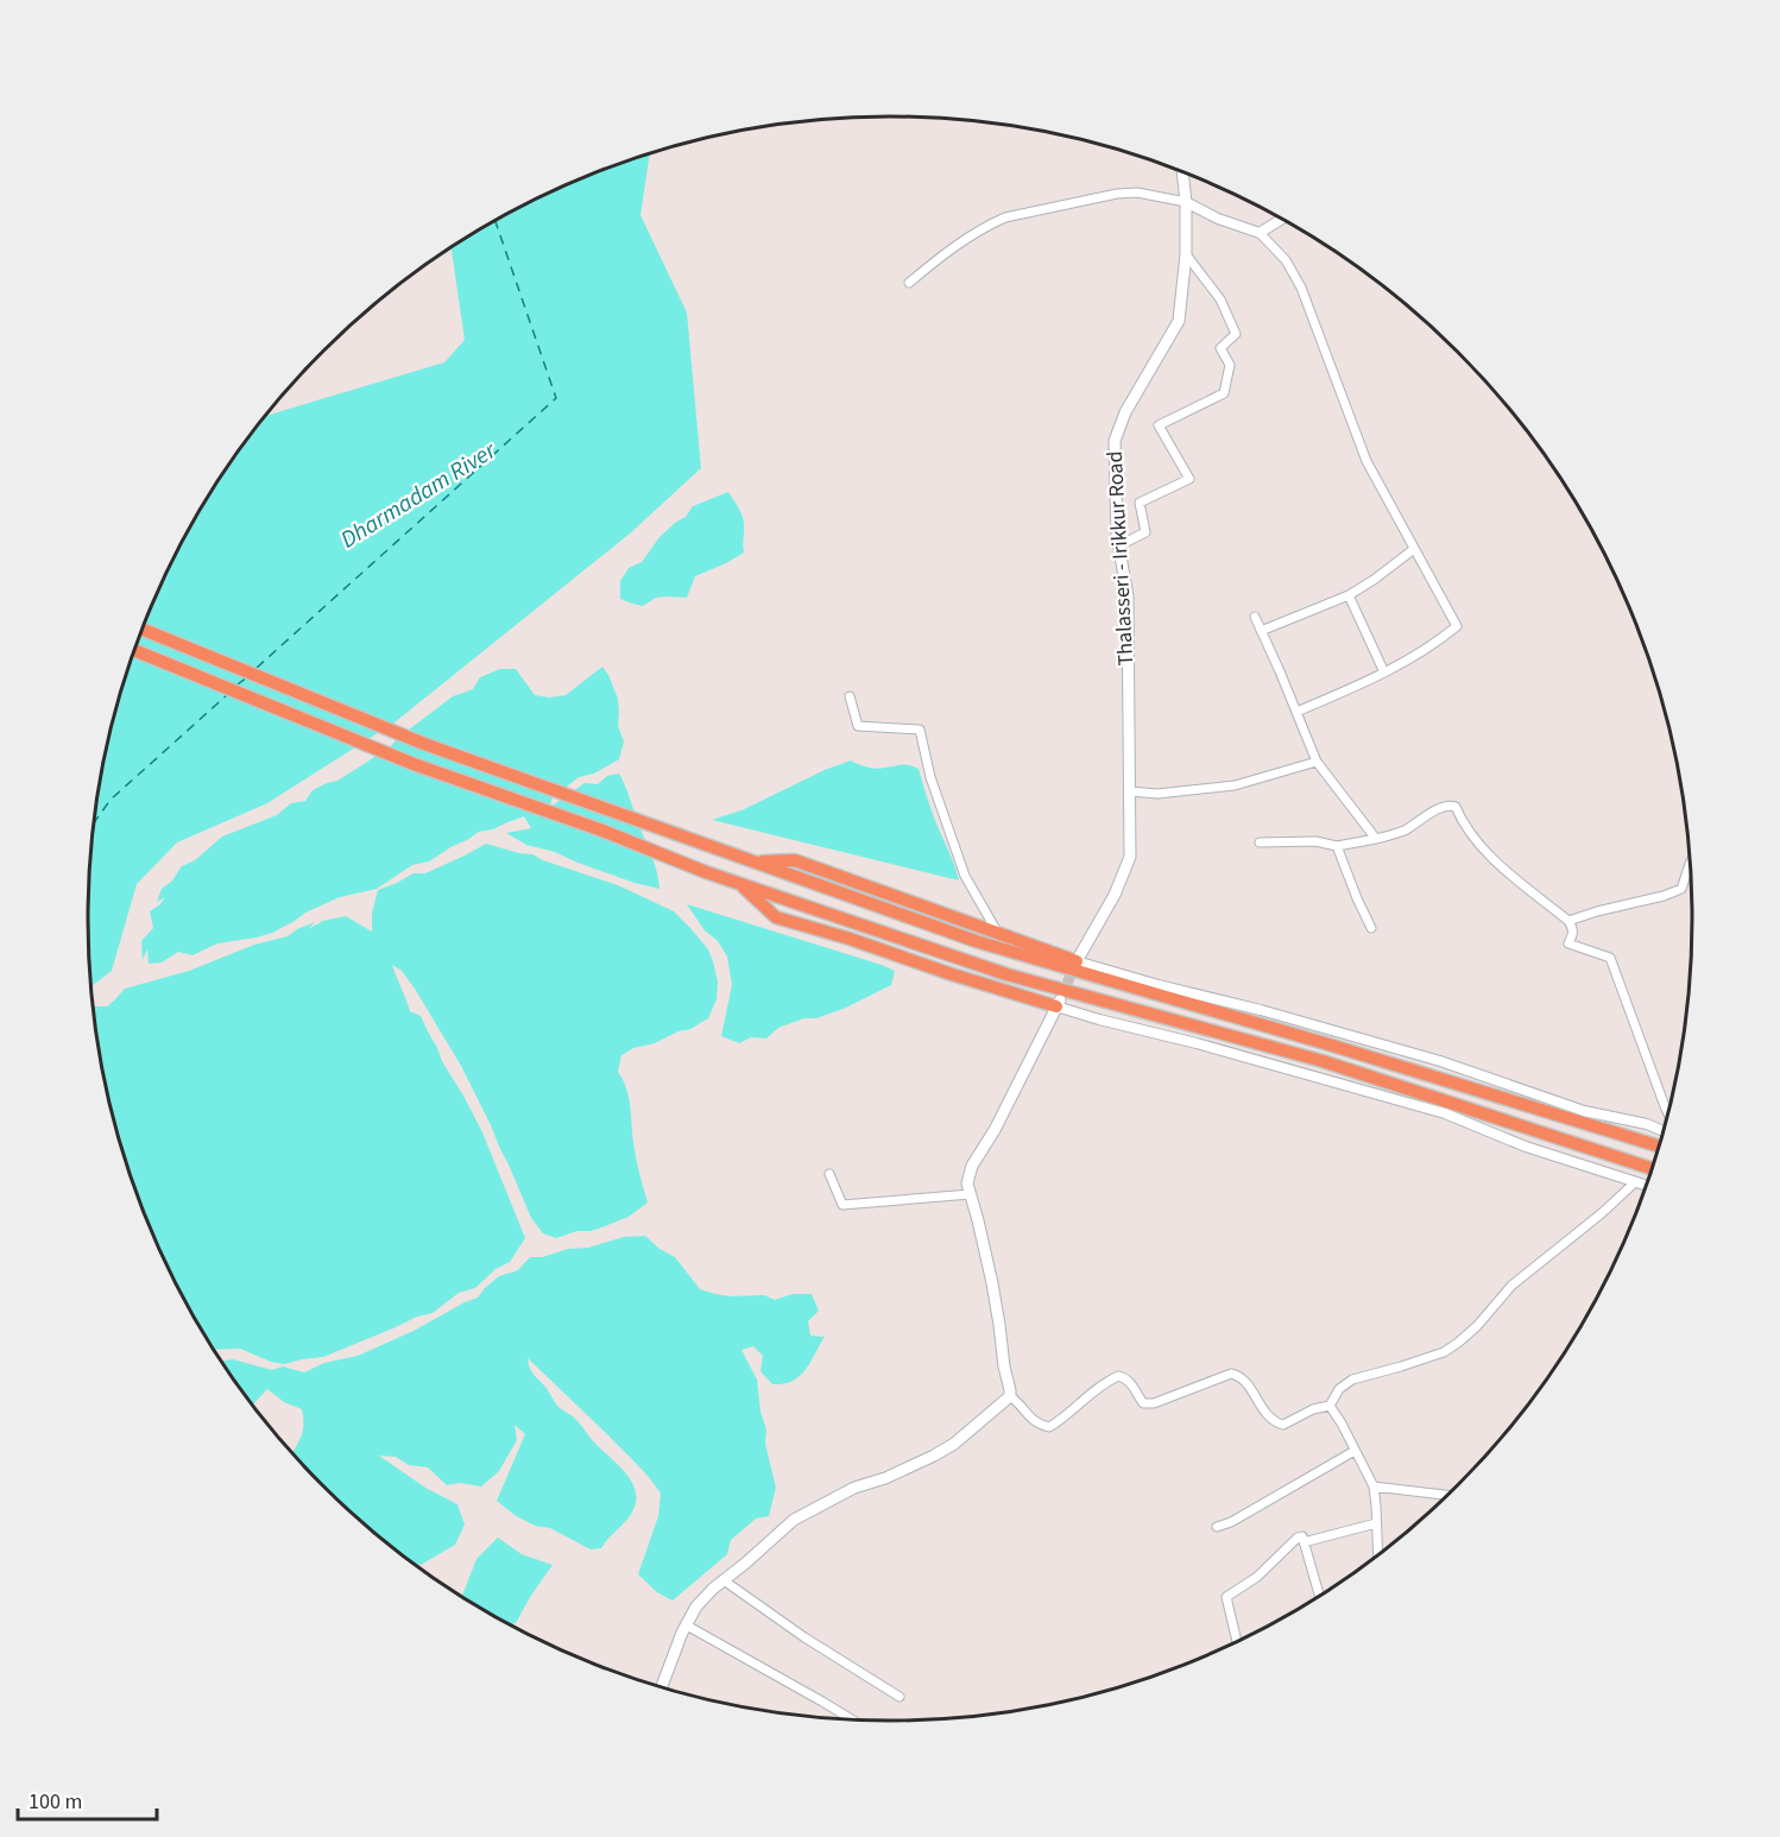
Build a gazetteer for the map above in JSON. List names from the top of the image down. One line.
{"streets":{"main road":["Thalasseri - Irikkur Road"]},"water":["Dharmadam River"],"scale_bar":"100 m"}
